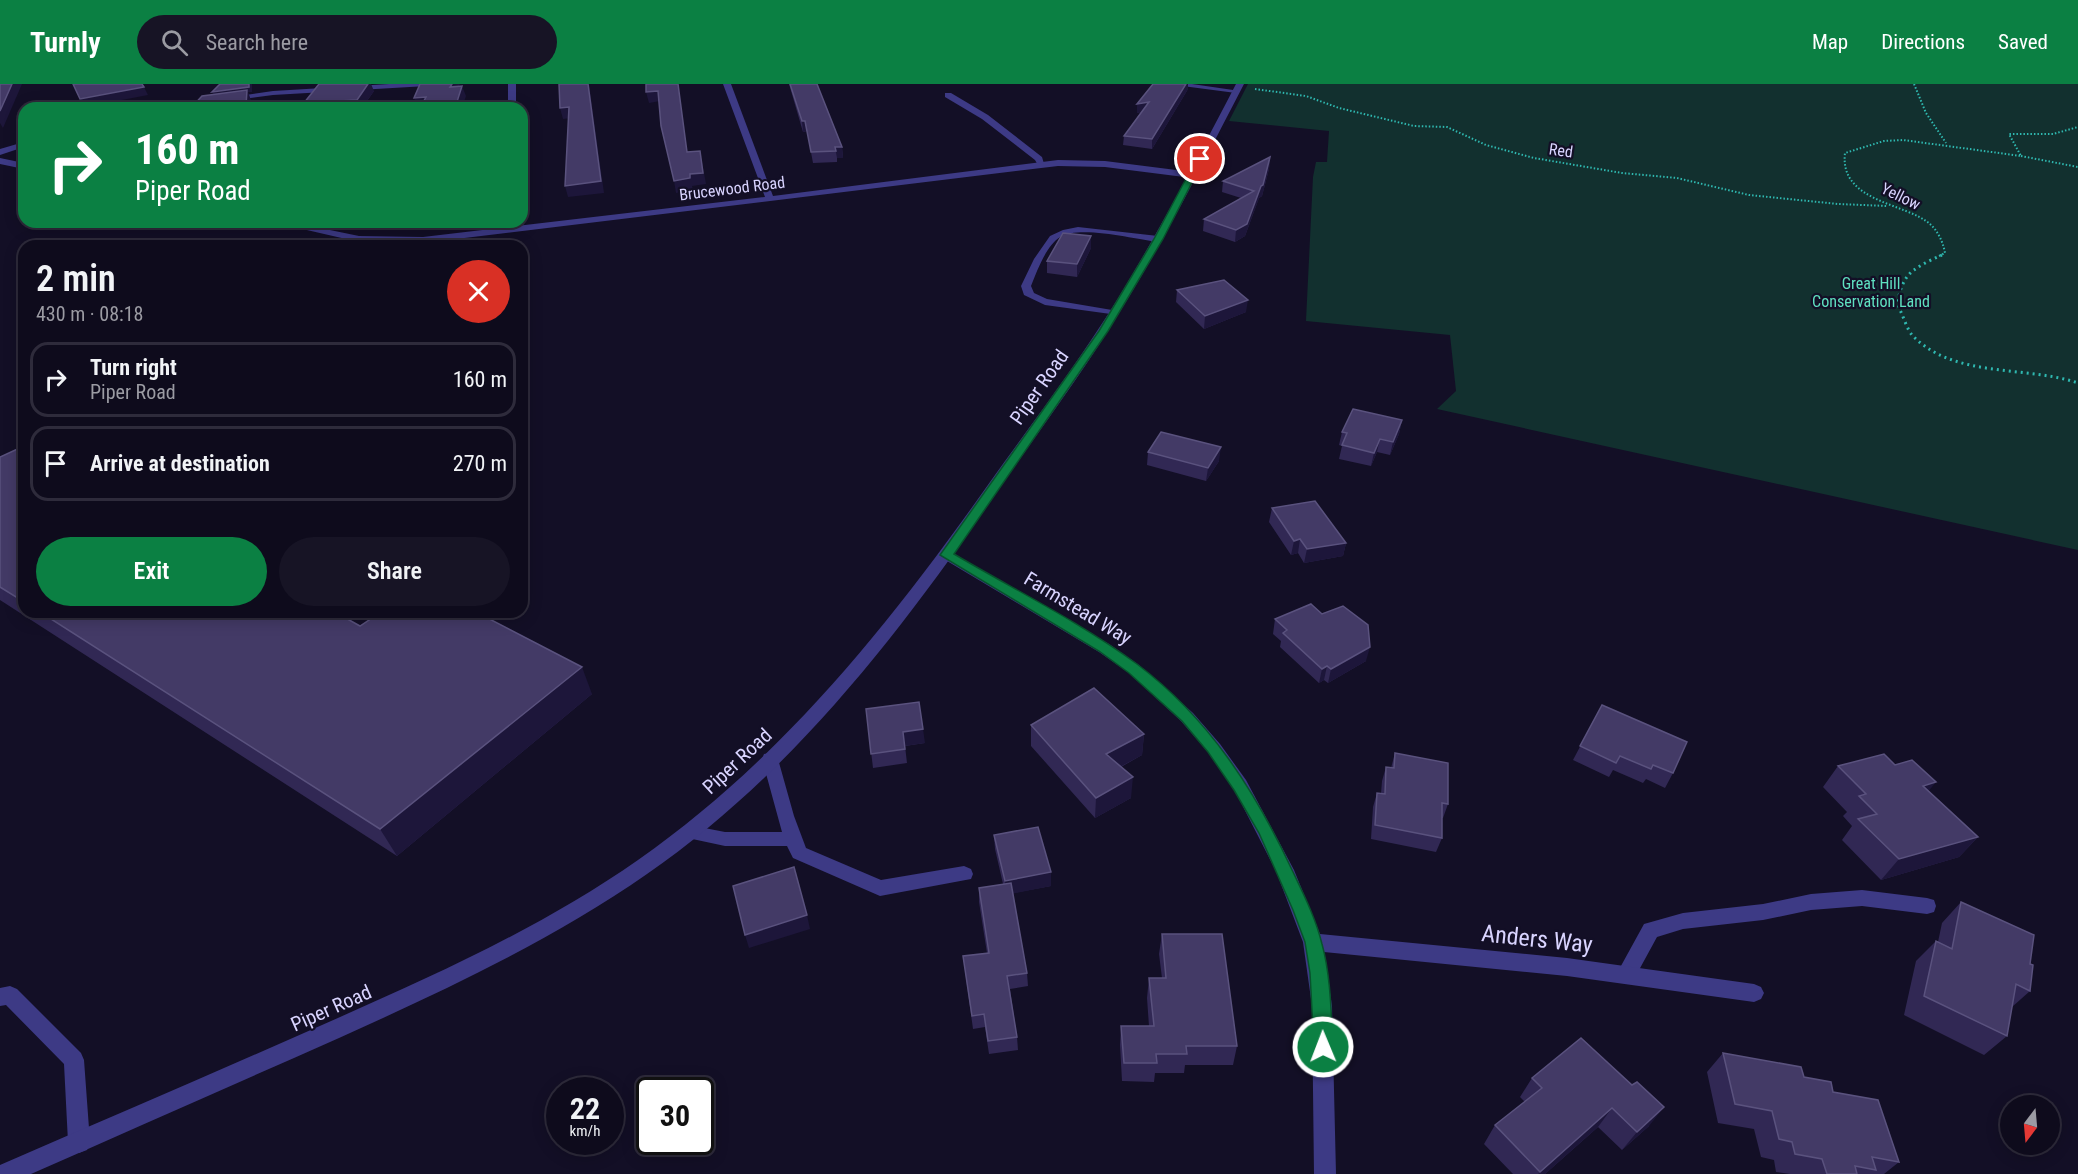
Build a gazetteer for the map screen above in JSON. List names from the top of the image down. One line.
{"streets":{"street":["Brucewood Road","Piper Road","Farmstead Way","Anders Way"],"path":["Red","Yellow"]},"crossings":[["Red","Yellow"],["Red","Piper Road"],["Brucewood Road","Piper Road"],["Piper Road","Farmstead Way"],["Farmstead Way","Anders Way"]],"parks":["Great Hill Conservation Land"],"north":"bottom","page":{"header":"Turnly","search":"Search here","nav":["Map","Directions","Saved"],"turn":["160 m","Piper Road"],"heading":["2 min","430 m · 08:18"],"list":[{"name":"Turn right","note":"Piper Road","value":"160 m"},{"name":"Arrive at destination","value":"270 m"}],"buttons":["Exit","Share"],"speed":"22 km/h","limit":"30"}}
